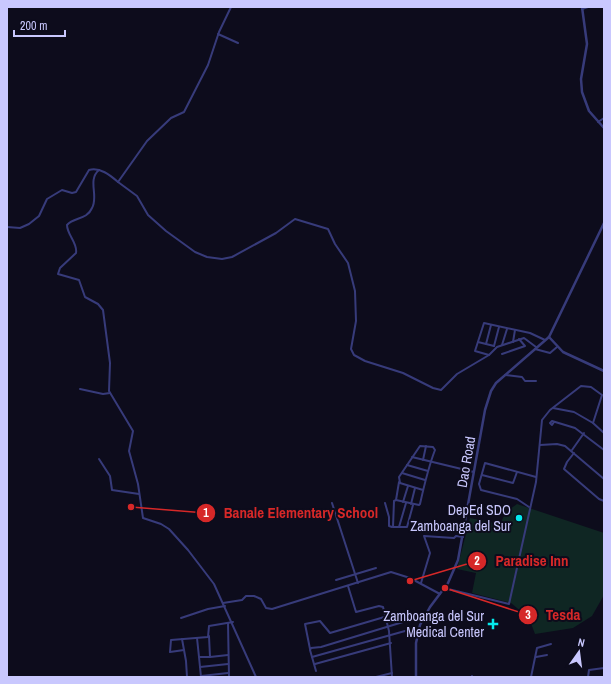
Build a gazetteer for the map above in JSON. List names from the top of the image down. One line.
{"streets":{"street":["Dao Road"]},"places":{"other":["Banale Elementary School","DepEd SDO Zamboanga del Sur","Paradise Inn","Tesda"],"health":["Zamboanga del Sur Medical Center"]},"scale_bar":"200 m","north":"top"}
